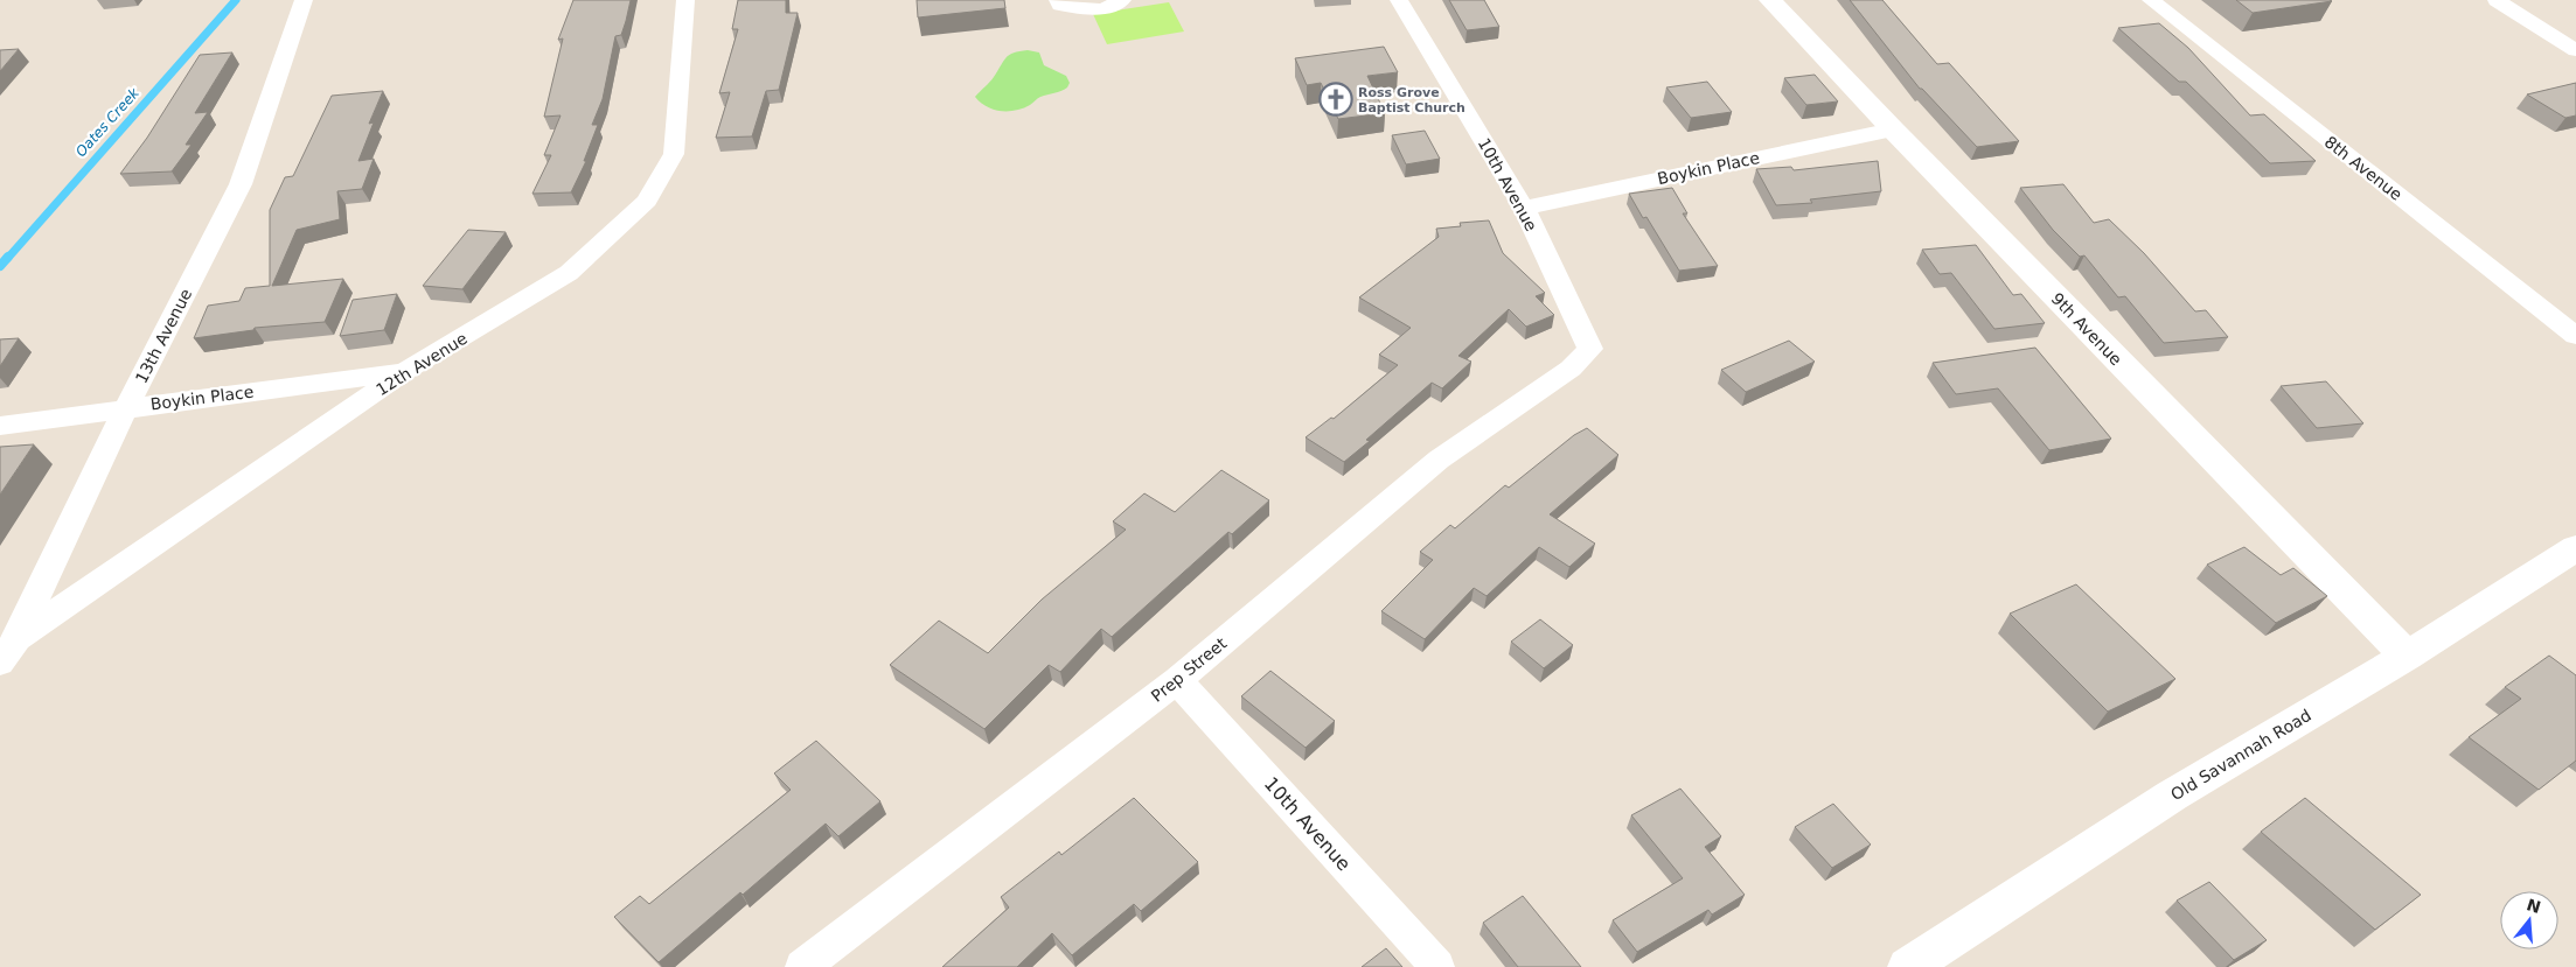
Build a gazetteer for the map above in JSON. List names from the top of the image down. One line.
{"streets":{"street":["Boykin Place","8th Avenue","10th Avenue","9th Avenue","13th Avenue","12th Avenue","Prep Street","Old Savannah Road"]},"crossings":[["Boykin Place","10th Avenue"],["Boykin Place","9th Avenue"],["Boykin Place","13th Avenue"],["Boykin Place","12th Avenue"],["10th Avenue","Prep Street"],["9th Avenue","Old Savannah Road"],["13th Avenue","12th Avenue"]],"water":["Oates Creek"],"places":{"church":["Ross Grove Baptist Church"]},"north":"top"}
